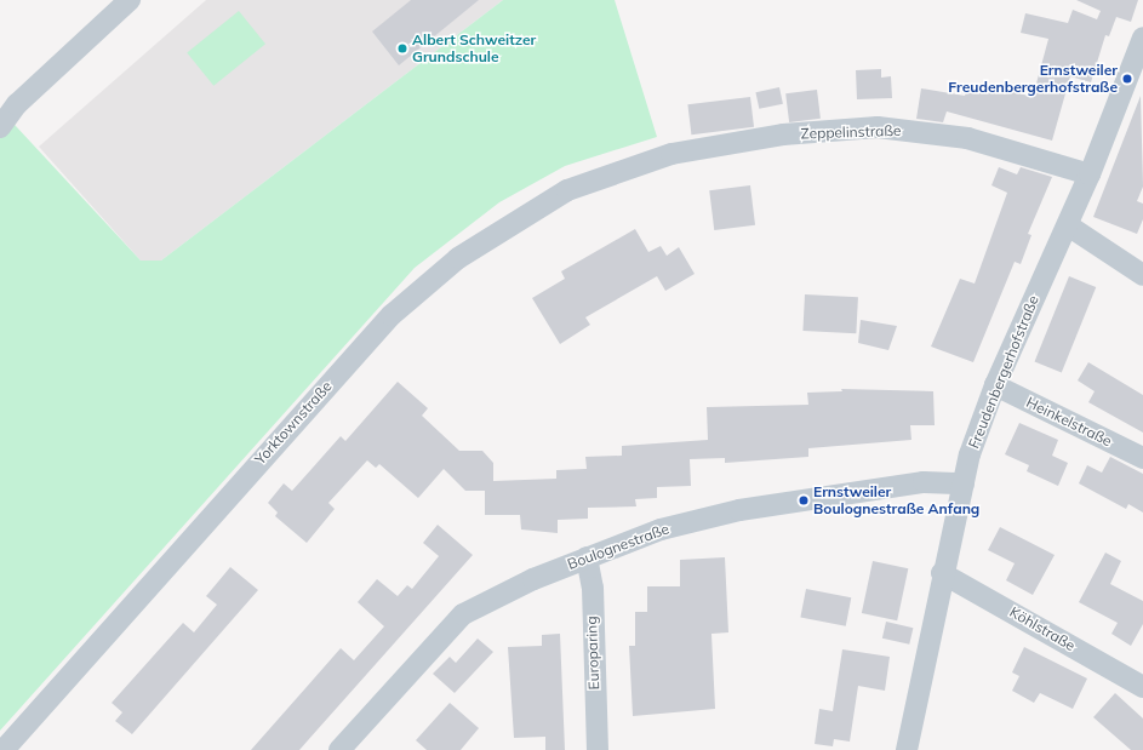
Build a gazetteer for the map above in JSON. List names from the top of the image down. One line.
{"streets":{"street":["Zeppelinstraße","Freudenbergerhofstraße","Heinkelstraße","Yorktownstraße","Boulognestraße","Köhlstraße","Europaring"]},"crossings":[["Zeppelinstraße","Freudenbergerhofstraße"],["Zeppelinstraße","Yorktownstraße"],["Freudenbergerhofstraße","Heinkelstraße"],["Freudenbergerhofstraße","Boulognestraße"],["Freudenbergerhofstraße","Köhlstraße"],["Boulognestraße","Europaring"]],"places":["Albert Schweitzer Grundschule","Ernstweiler Freudenbergerhofstraße","Ernstweiler Boulognestraße Anfang"]}
